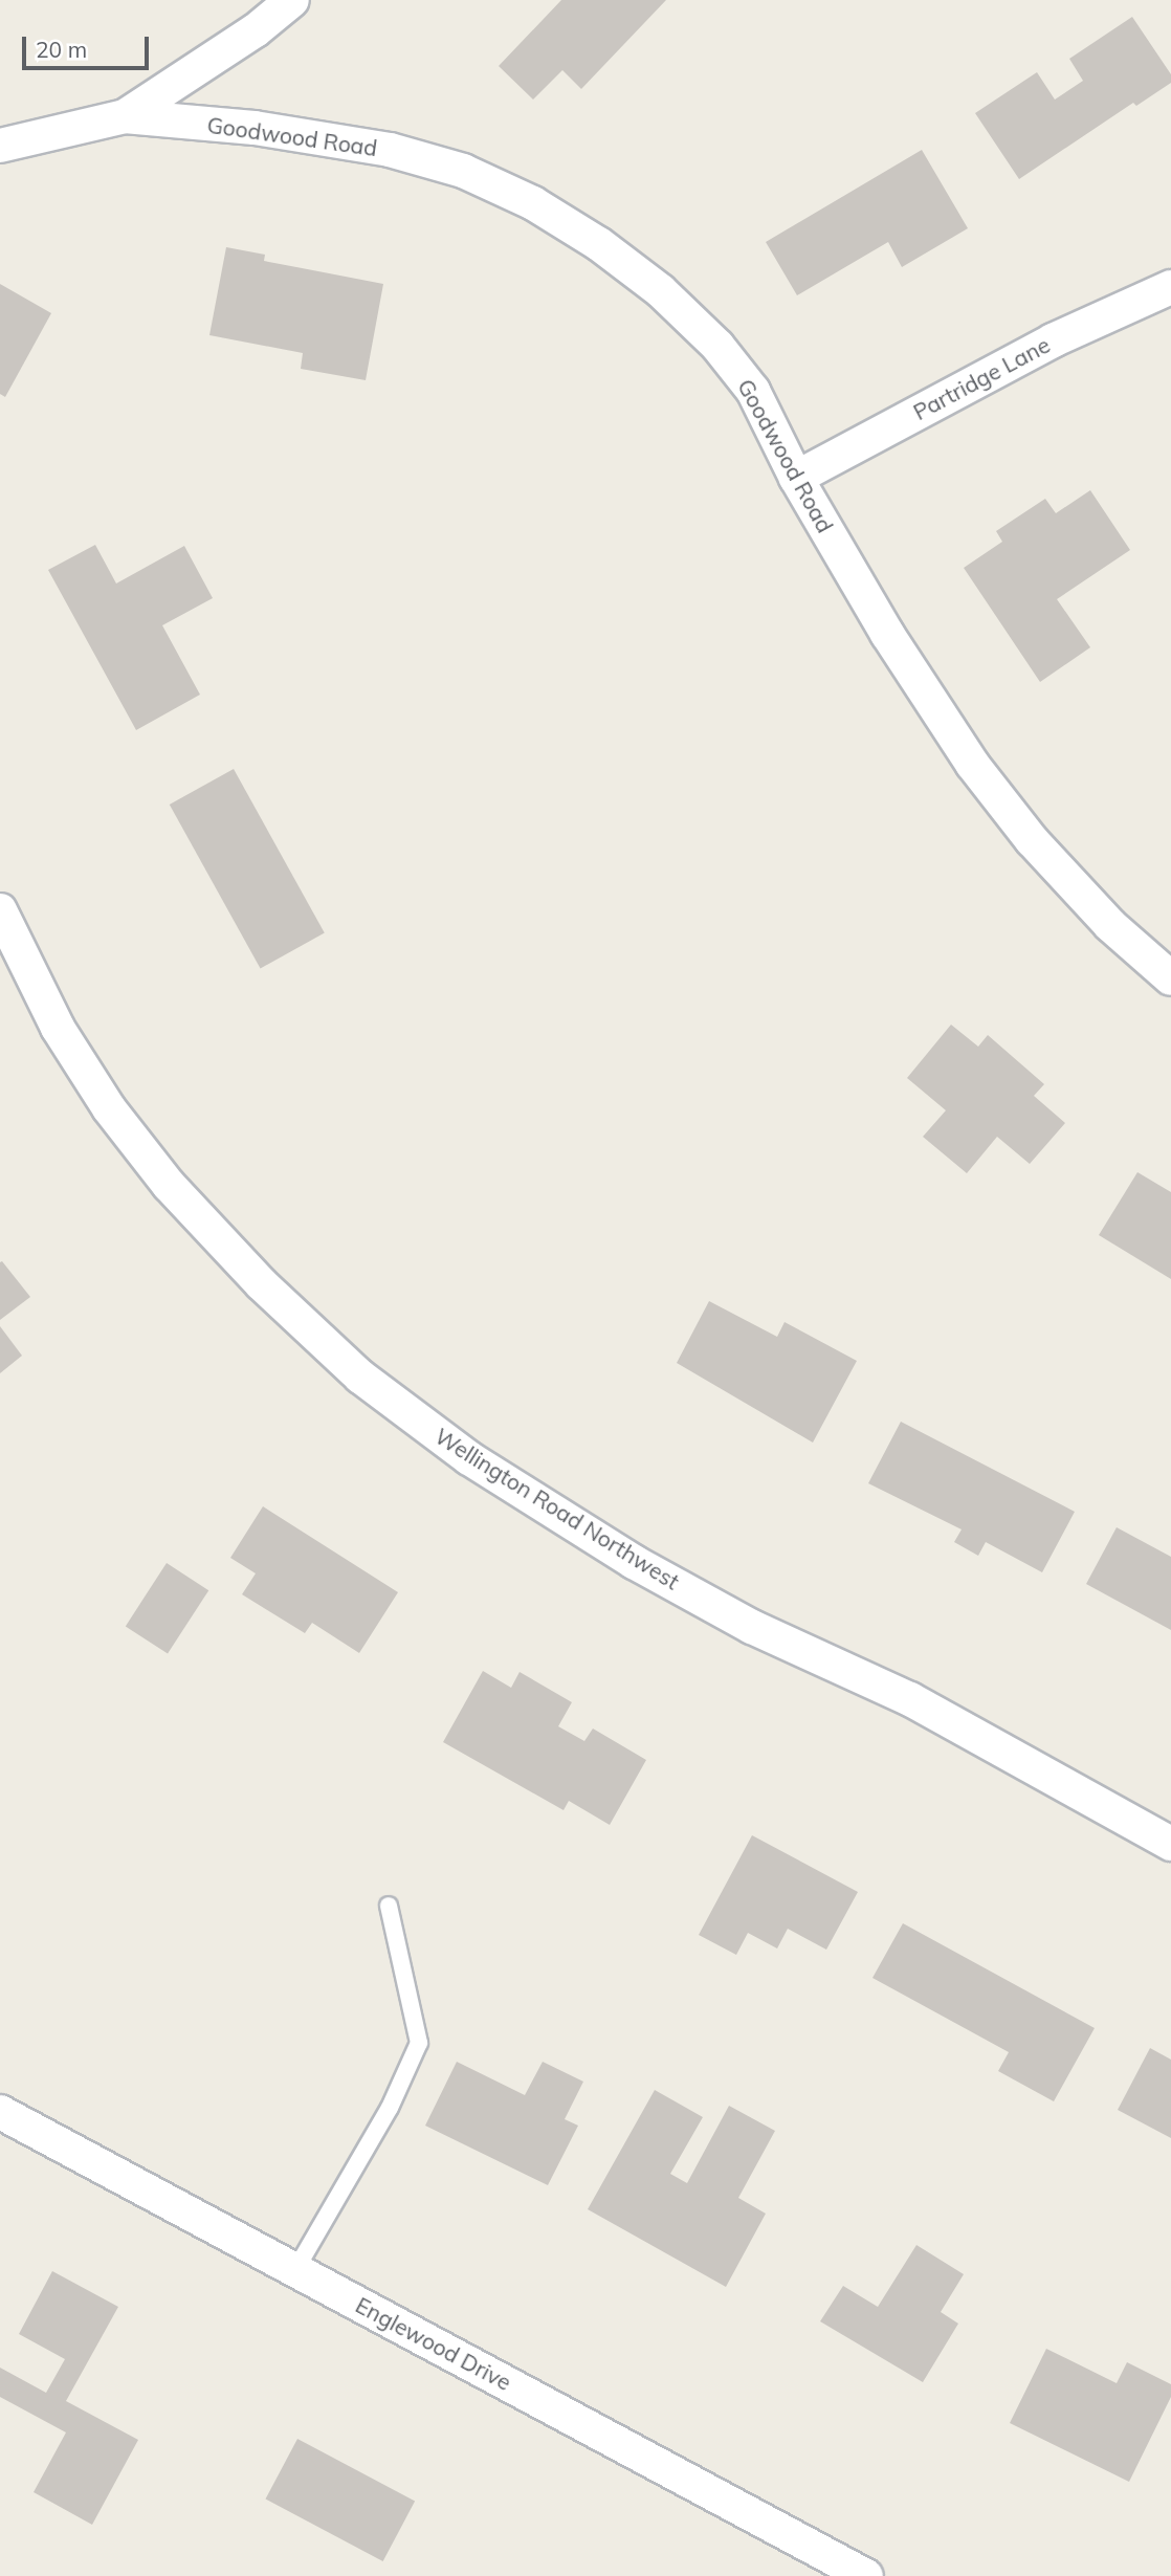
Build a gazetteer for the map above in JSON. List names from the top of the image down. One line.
{"streets":{"street":["Goodwood Road","Partridge Lane","Wellington Road Northwest","Englewood Drive"]},"crossings":[["Goodwood Road","Partridge Lane"]],"scale_bar":"20 m"}
